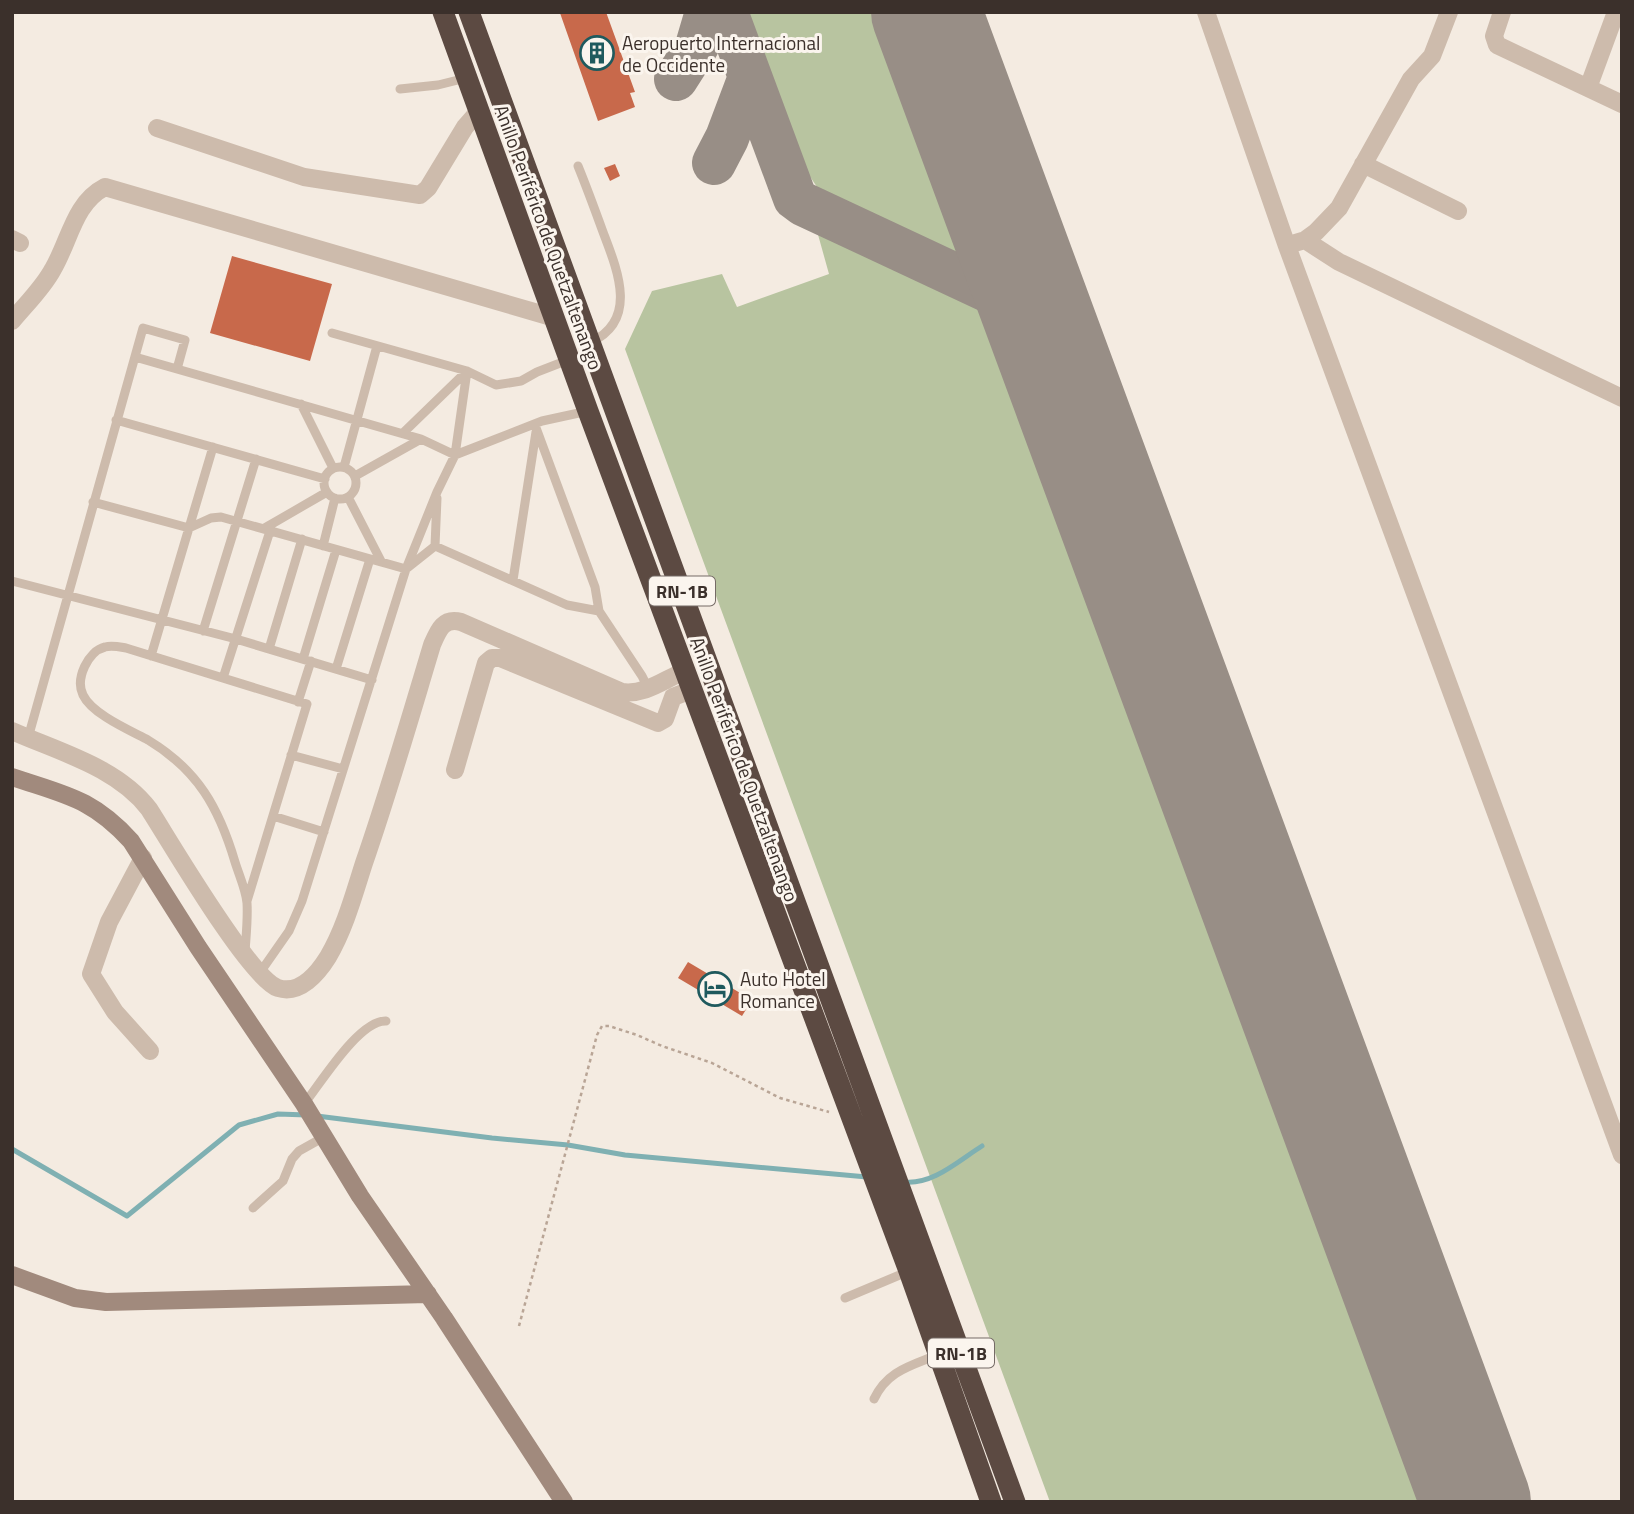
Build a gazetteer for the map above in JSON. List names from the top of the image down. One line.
{"streets":{"highway":["Anillo Periférico de Quetzaltenango","RN-1B"]},"places":{"building":["Aeropuerto Internacional de Occidente"],"hotel":["Auto Hotel Romance"]}}
